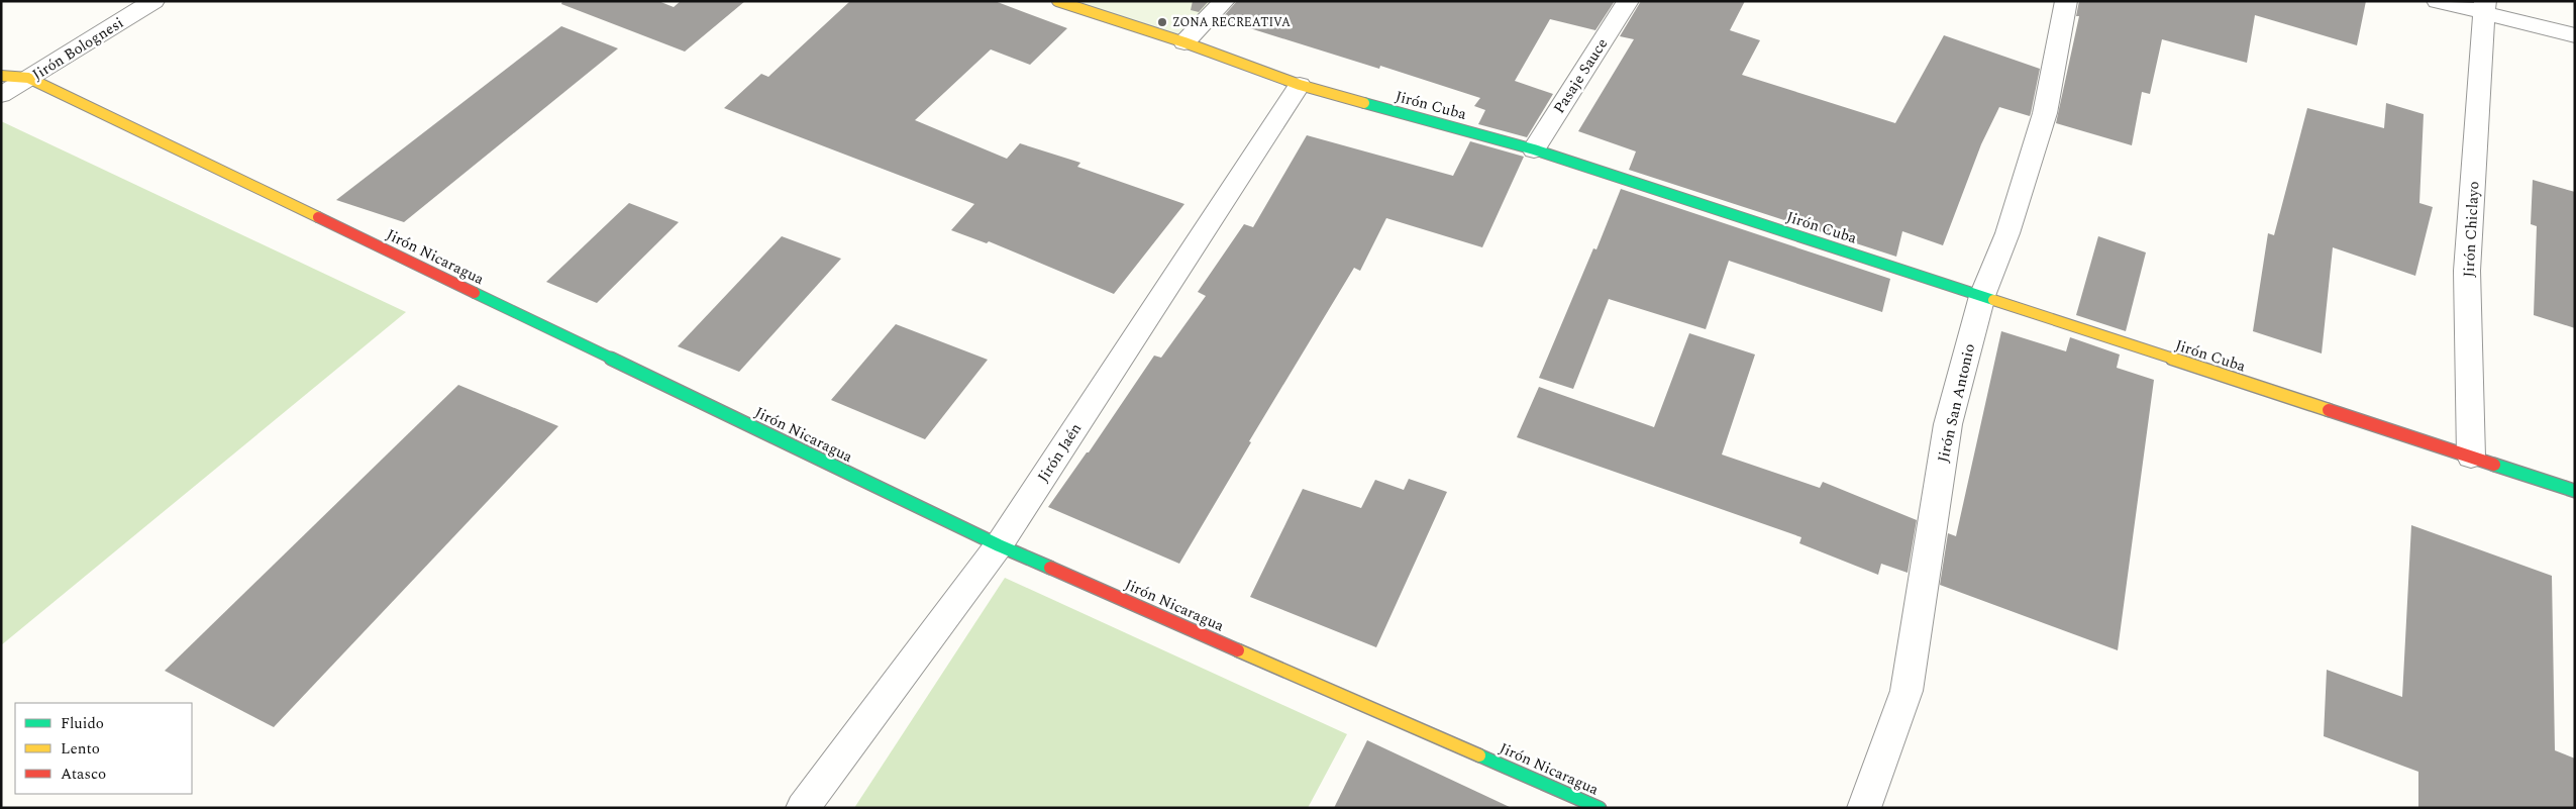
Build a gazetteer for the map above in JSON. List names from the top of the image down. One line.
{"streets":{"street":["Jirón Bolognesi","Pasaje Sauce","Jirón Cuba","Jirón Chiclayo","Jirón Nicaragua","Jirón San Antonio","Jirón Jaén"]},"crossings":[["Jirón Bolognesi","Jirón Nicaragua"],["Pasaje Sauce","Jirón Cuba"],["Jirón Cuba","Jirón Chiclayo"],["Jirón Cuba","Jirón San Antonio"],["Jirón Cuba","Jirón Jaén"],["Jirón Nicaragua","Jirón Jaén"]],"places":["ZONA RECREATIVA"],"legend":["Fluido","Lento","Atasco"]}
